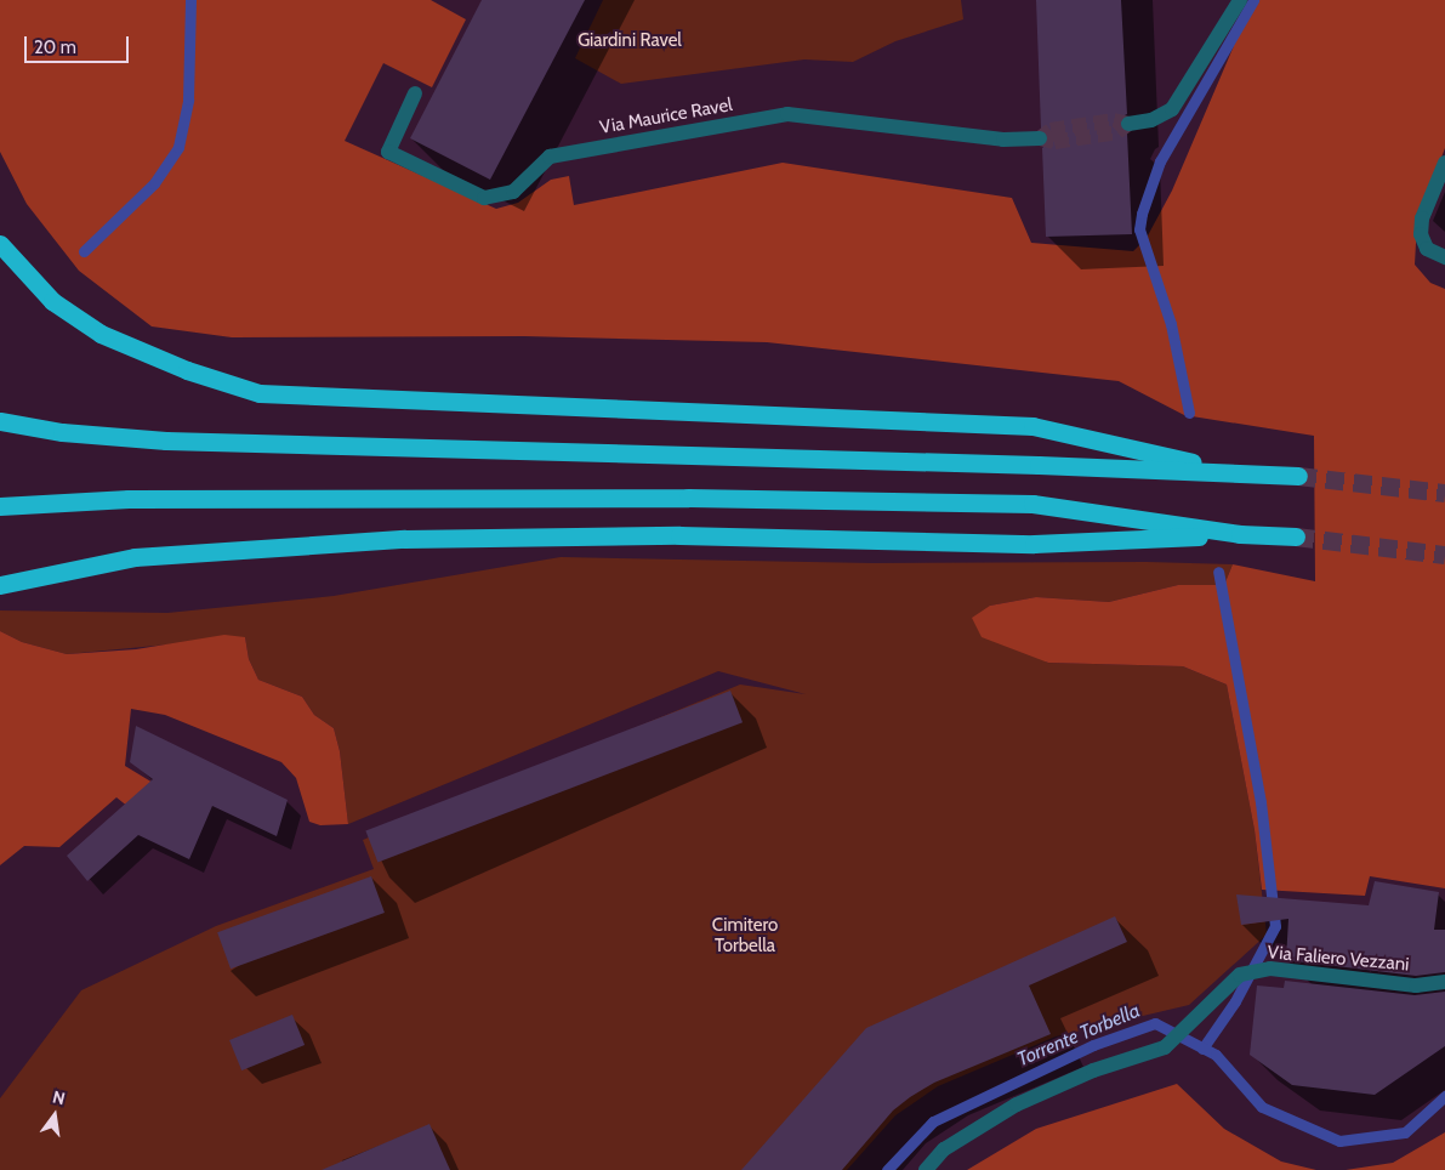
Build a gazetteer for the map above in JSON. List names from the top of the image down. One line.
{"streets":{"street":["Via Maurice Ravel","Via Faliero Vezzani"]},"water":["Torrente Torbella"],"parks":["Giardini Ravel","Cimitero Torbella"],"scale_bar":"20 m","north":"top"}
